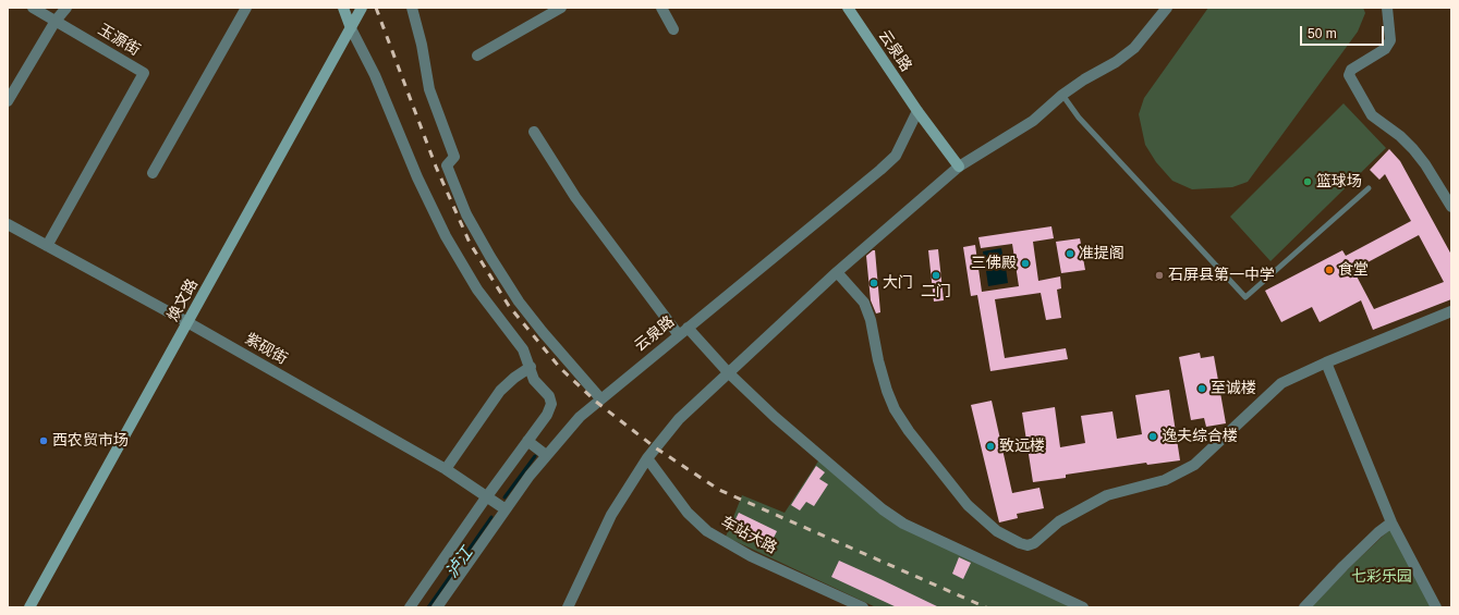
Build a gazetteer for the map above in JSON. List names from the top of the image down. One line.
{"streets":{"main road":["云泉路","焕文路"],"street":["玉源街","紫砚街","车站大路"]},"crossings":[["玉源街","紫砚街"],["云泉路","紫砚街"],["焕文路","紫砚街"]],"water":["泸江"],"parks":["七彩乐园"],"places":["篮球场","准提阁","三佛殿","食堂","二门","石屏县第一中学","大门","至诚楼","逸夫综合楼","西农贸市场","致远楼"],"scale_bar":"50 m"}
